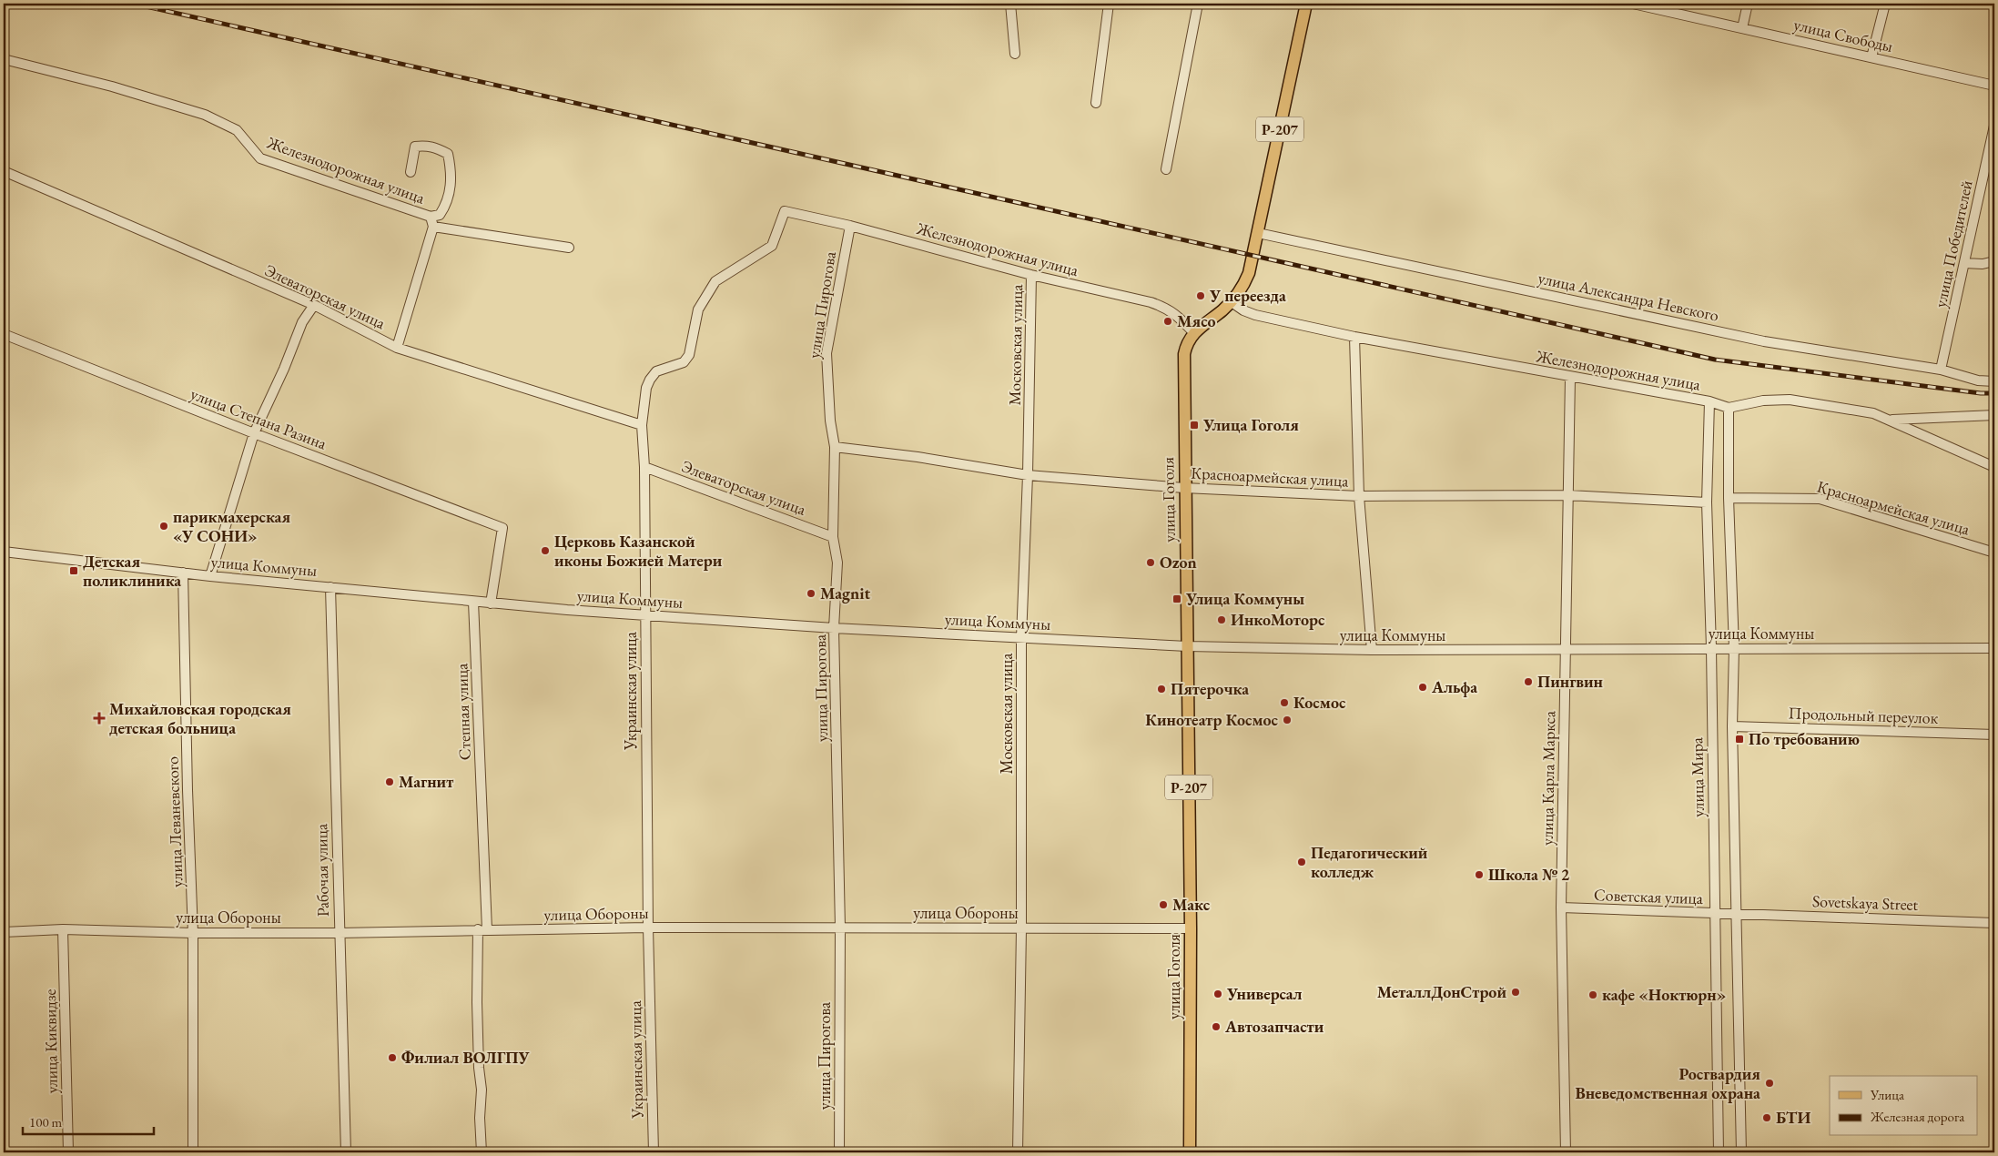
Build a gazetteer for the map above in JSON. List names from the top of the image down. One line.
{"streets":{"main road":["Р-207","улица Гоголя"],"street":["улица Свободы","Железнодорожная улица","улица Победителей","Элеваторская улица","улица Александра Невского","улица Пирогова","Московская улица","улица Степана Разина","Красноармейская улица","улица Коммуны","Украинская улица","Степная улица","Продольный переулок","улица Мира","улица Карла Маркса","улица Леваневского","Рабочая улица","Советская улица","Sovetskaya Street","улица Обороны","улица Киквидзе"]},"crossings":[["Р-207","улица Александра Невского"],["Р-207","улица Гоголя"],["Железнодорожная улица","улица Пирогова"],["Железнодорожная улица","Московская улица"],["Железнодорожная улица","улица Гоголя"],["Железнодорожная улица","Украинская улица"],["Железнодорожная улица","улица Мира"],["Железнодорожная улица","улица Карла Маркса"],["улица Победителей","улица Александра Невского"],["Элеваторская улица","улица Пирогова"],["Элеваторская улица","Украинская улица"],["улица Александра Невского","улица Гоголя"],["улица Пирогова","Красноармейская улица"],["улица Пирогова","улица Коммуны"],["улица Пирогова","улица Обороны"],["Московская улица","Красноармейская улица"],["Московская улица","улица Коммуны"],["Московская улица","улица Обороны"],["улица Степана Разина","улица Коммуны"],["Красноармейская улица","улица Гоголя"],["Красноармейская улица","улица Мира"],["Красноармейская улица","улица Карла Маркса"],["улица Гоголя","улица Коммуны"],["улица Гоголя","улица Обороны"],["улица Коммуны","Украинская улица"],["улица Коммуны","Степная улица"],["улица Коммуны","улица Мира"],["улица Коммуны","улица Карла Маркса"],["улица Коммуны","улица Леваневского"],["улица Коммуны","Рабочая улица"],["Украинская улица","улица Обороны"],["Степная улица","улица Обороны"],["улица Мира","Советская улица"],["улица Карла Маркса","Советская улица"],["улица Леваневского","улица Обороны"],["Рабочая улица","улица Обороны"],["Советская улица","Sovetskaya Street"],["улица Обороны","улица Киквидзе"]],"places":{"other":["У переезда","Мясо","парикмахерская «У СОНИ»","Церковь Казанской иконы Божией Матери","Ozon","Magnit","ИнкоМоторс","Пингвин","Альфа","Пятерочка","Космос","Кинотеатр Космос","Магнит","Педагогический колледж","Школа № 2","Макс","МеталлДонСтрой","Универсал","кафе «Ноктюрн»","Автозапчасти","Филиал ВОЛГПУ","Росгвардия Вневедомственная охрана","БТИ"],"transit":["Улица Гоголя","Детская поликлиника","Улица Коммуны","По требованию"],"health":["Михайловская городская детская больница"]},"legend":["Улица","Железная дорога"],"scale_bar":"100 m"}
